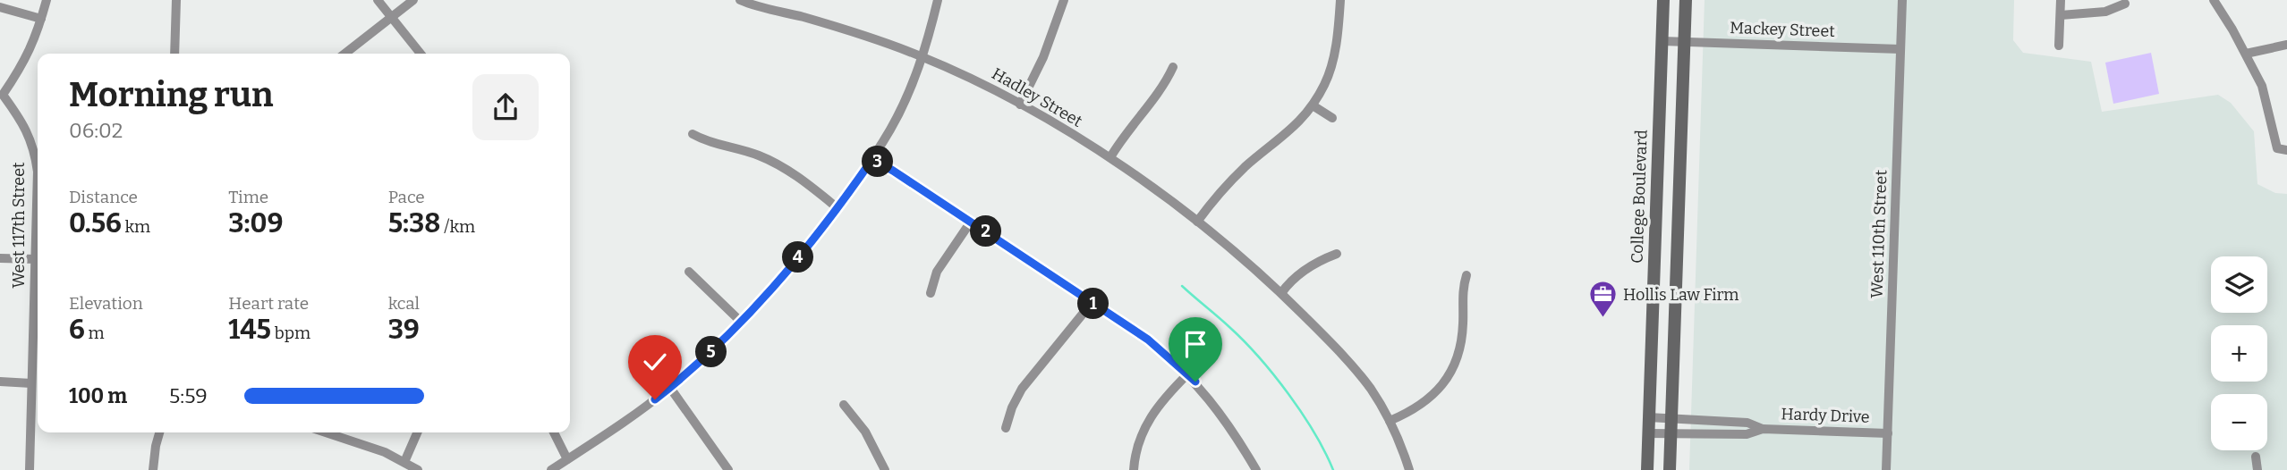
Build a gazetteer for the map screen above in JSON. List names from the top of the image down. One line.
{"streets":{"main road":["College Boulevard"],"street":["Mackey Street","Hadley Street","West 117th Street","West 110th Street","Hardy Drive"]},"crossings":[["Mackey Street","College Boulevard"],["Mackey Street","West 110th Street"],["College Boulevard","Hardy Drive"],["West 110th Street","Hardy Drive"]],"places":{"office":["Hollis Law Firm"]},"page":{"heading":["Morning run","06:02"],"pins":["3","2","4","1","5"],"stats":[["Distance","0.56 km"],["Time","3:09"],["Pace","5:38 /km"],["Elevation","6 m"],["Heart rate","145 bpm"],["kcal","39"]],"map_buttons":["+","−"],"list":[{"name":"100 m","note":"5:59"}]}}
